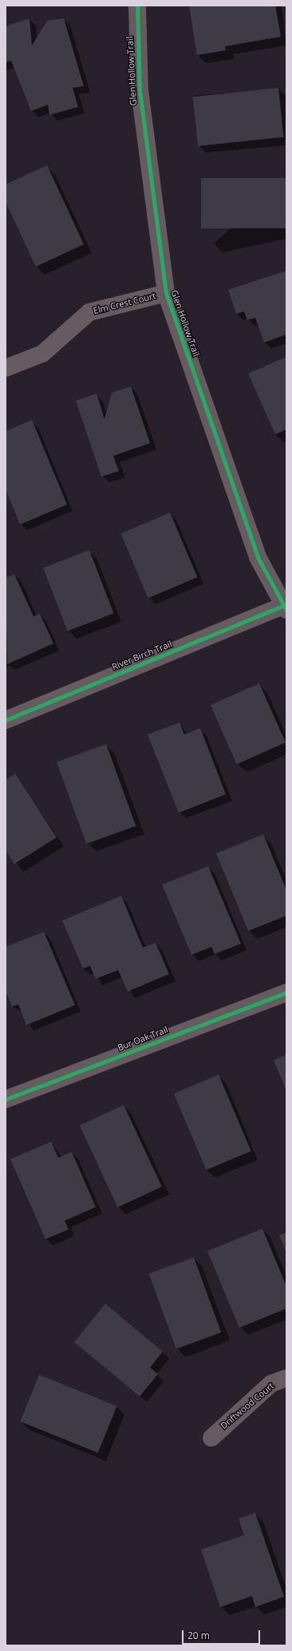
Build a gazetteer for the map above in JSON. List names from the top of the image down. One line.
{"streets":{"street":["Glen Hollow Trail","Elm Crest Court","River Birch Trail","Bur Oak Trail","Driftwood Court"]},"crossings":[["Glen Hollow Trail","Elm Crest Court"],["Glen Hollow Trail","River Birch Trail"]],"scale_bar":"20 m"}
